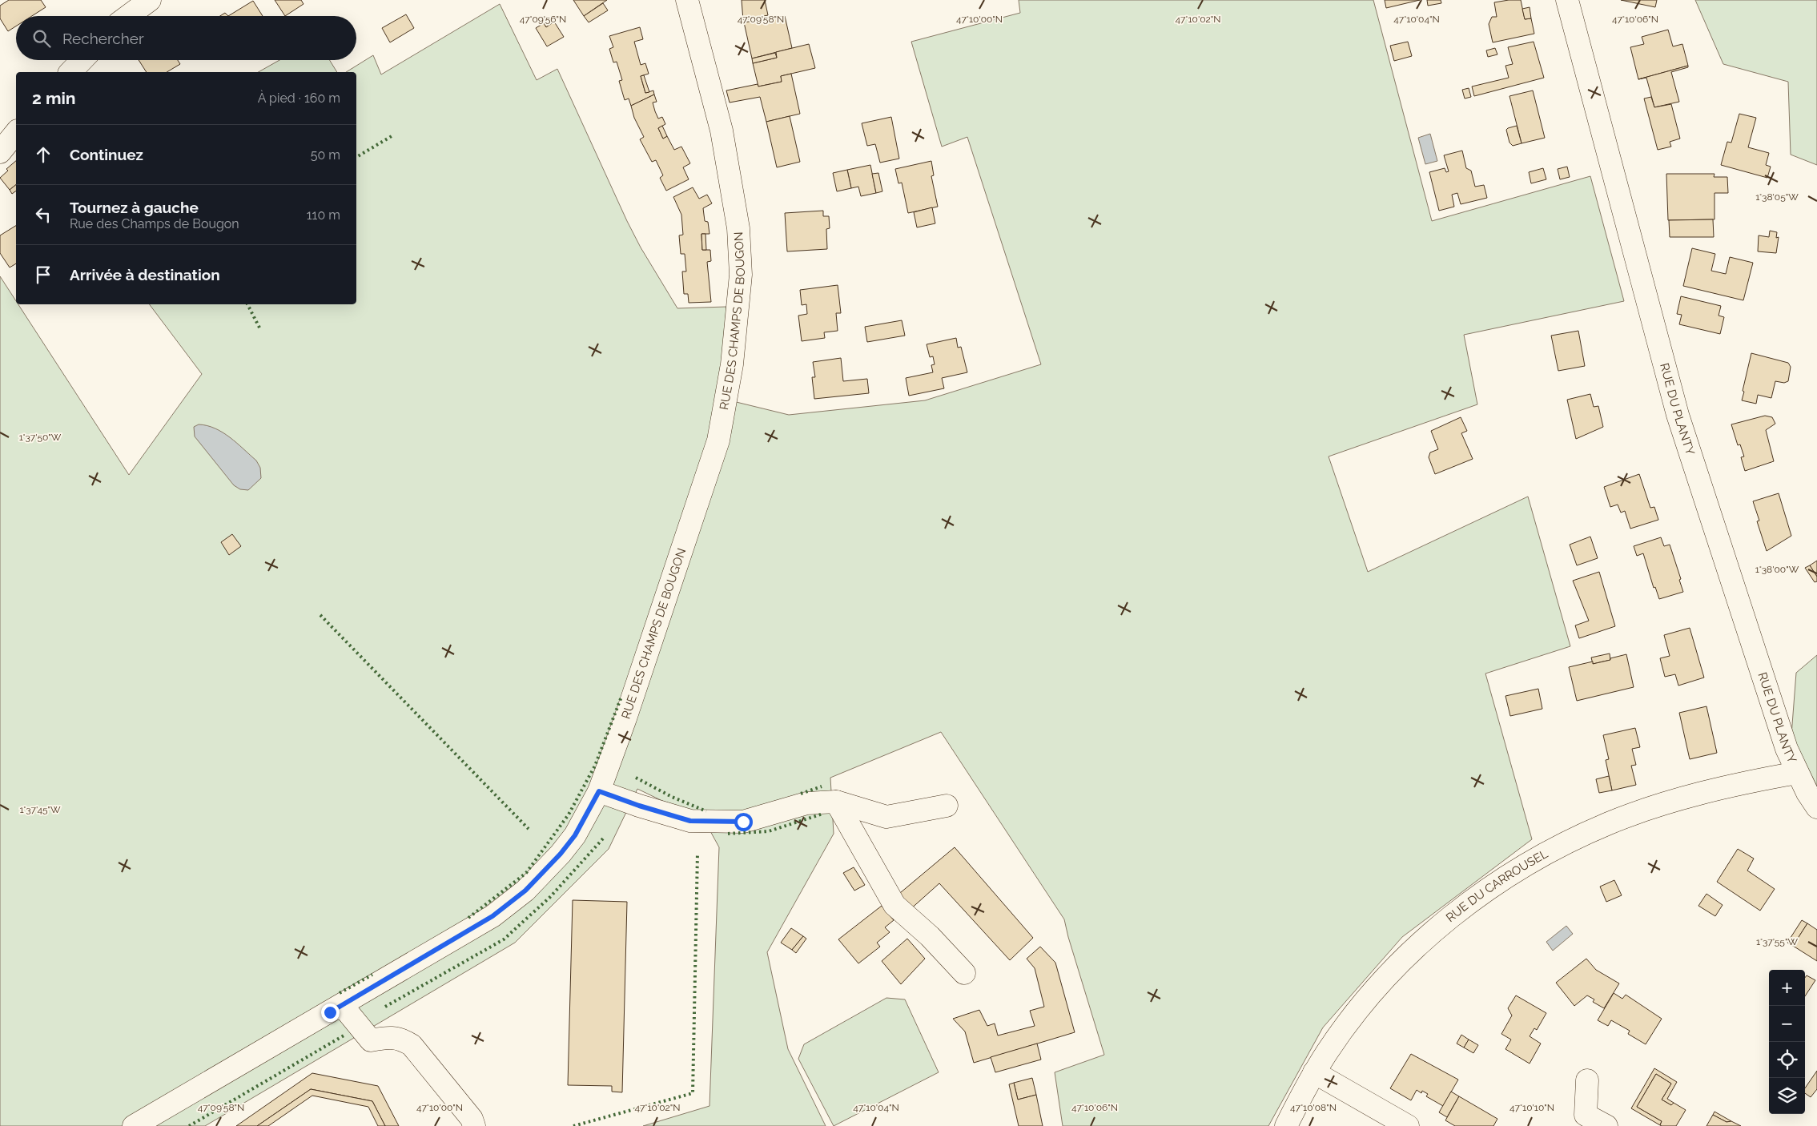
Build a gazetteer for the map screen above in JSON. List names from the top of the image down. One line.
{"streets":{"street":["RUE DES CHAMPS DE BOUGON","RUE DU PLANTY","RUE DU CARROUSEL"]},"crossings":[["RUE DU PLANTY","RUE DU CARROUSEL"]],"page":{"search":"Rechercher","heading":["2 min","À pied · 160 m"],"list":[["Continuez","50 m"],["Tournez à gauche","Rue des Champs de Bougon","110 m"],"Arrivée à destination"],"map_buttons":["+","−"]},"coordinates":["47°09'56\"N","47°09'58\"N","47°10'00\"N","47°10'02\"N","47°10'04\"N","47°10'06\"N","1°38'05\"W","1°37'50\"W","1°38'00\"W","1°37'45\"W","1°37'55\"W","47°10'08\"N","47°10'10\"N"]}
